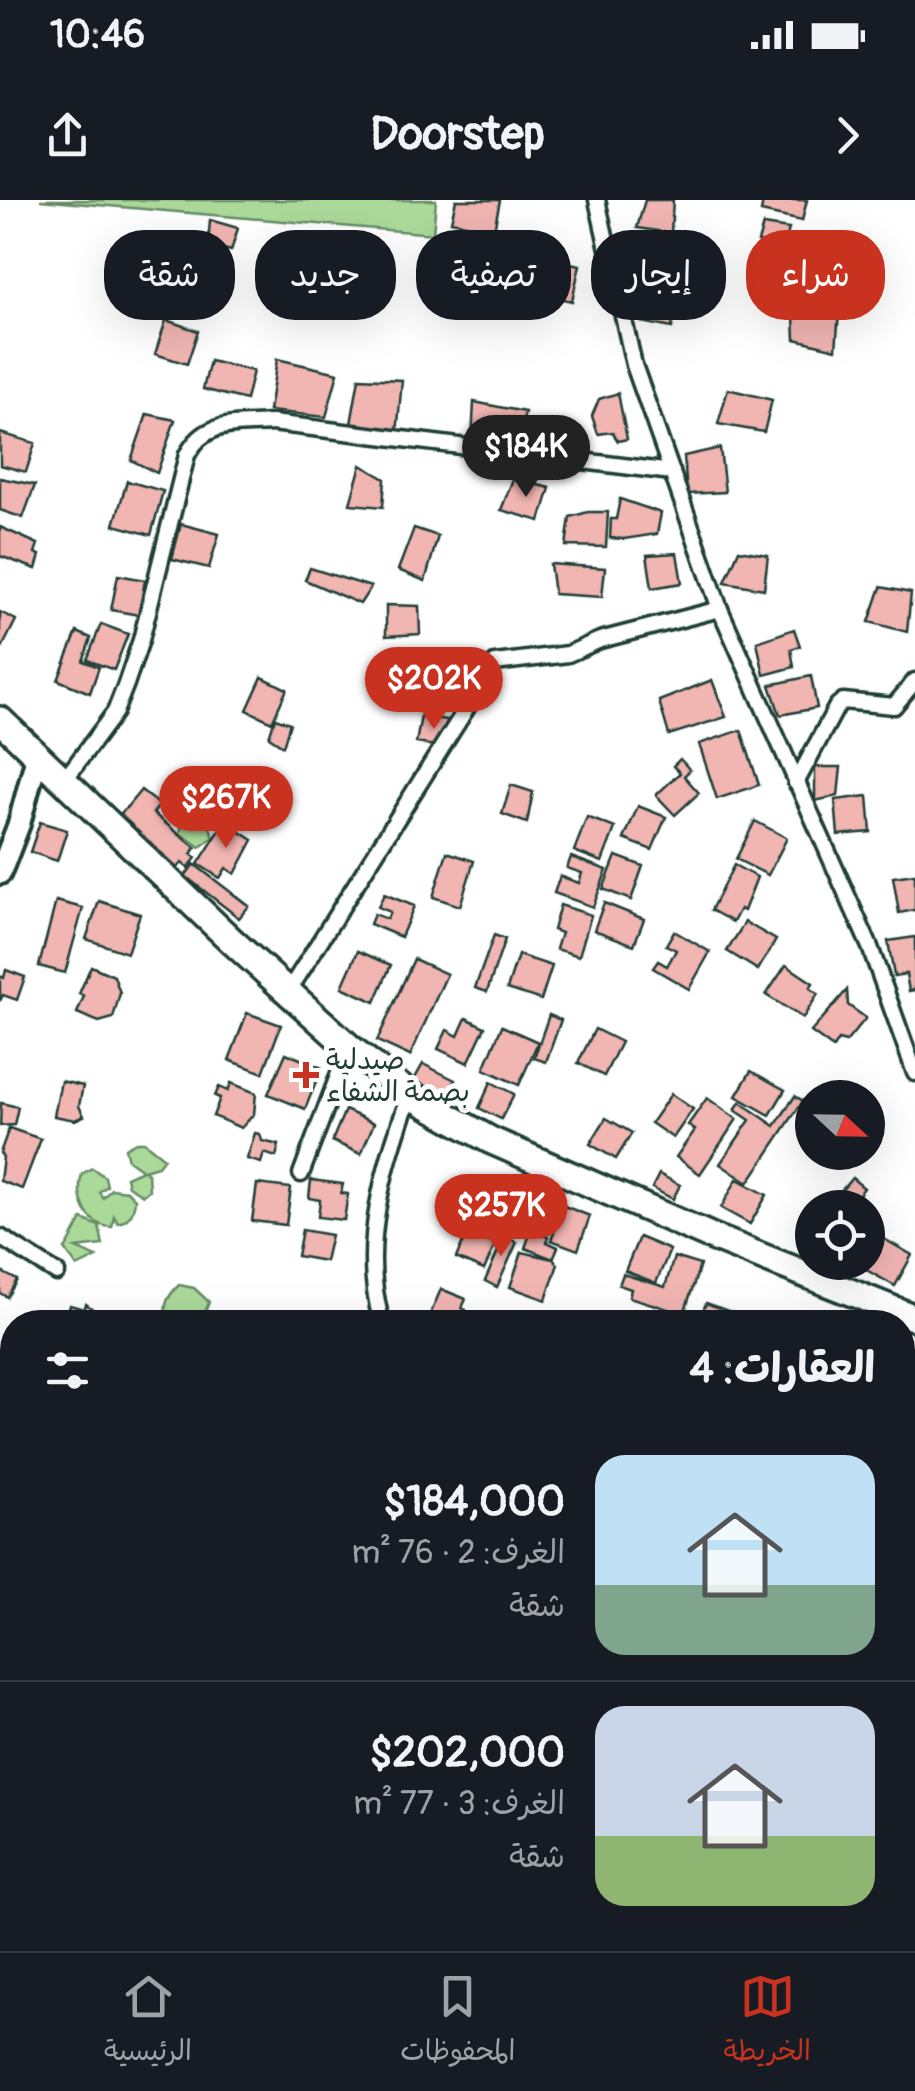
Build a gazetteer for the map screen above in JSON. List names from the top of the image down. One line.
{"places":{"health":["صيدلية بصمة الشفاء"]},"north":"right","page":{"status":"10:46","header":"Doorstep","chip":["شراء","إيجار","تصفية","جديد","شقة"],"price":["$184K","$202K","$267K","$257K"],"heading":"العقارات: 4","list":[{"name":"$184,000","note":"الغرف: 2 · 76 m² · شقة"},{"name":"$202,000","note":"الغرف: 3 · 77 m² · شقة"}],"tabs":["الخريطة","المحفوظات","الرئيسية"]}}
